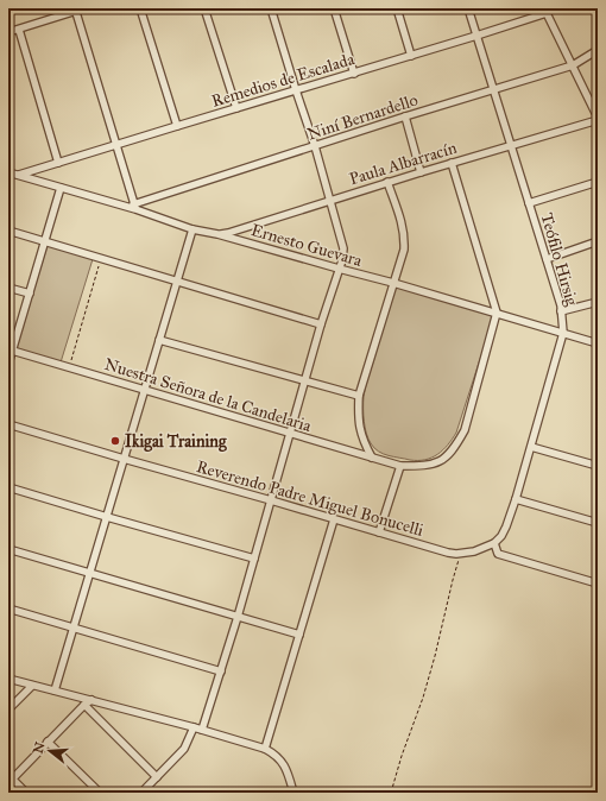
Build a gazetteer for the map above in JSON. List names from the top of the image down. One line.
{"streets":{"street":["Remedios de Escalada","Niní Bernardello","Paula Albarracín","Ernesto Guevara","Teófilo Hirsig","Nuestra Señora de la Candelaria","Reverendo Padre Miguel Bonucelli"]},"crossings":[["Remedios de Escalada","Ernesto Guevara"],["Remedios de Escalada","Teófilo Hirsig"],["Niní Bernardello","Ernesto Guevara"],["Niní Bernardello","Teófilo Hirsig"],["Paula Albarracín","Ernesto Guevara"],["Paula Albarracín","Teófilo Hirsig"],["Ernesto Guevara","Teófilo Hirsig"],["Ernesto Guevara","Nuestra Señora de la Candelaria"],["Teófilo Hirsig","Reverendo Padre Miguel Bonucelli"]],"places":["Ikigai Training"],"north":"left"}
